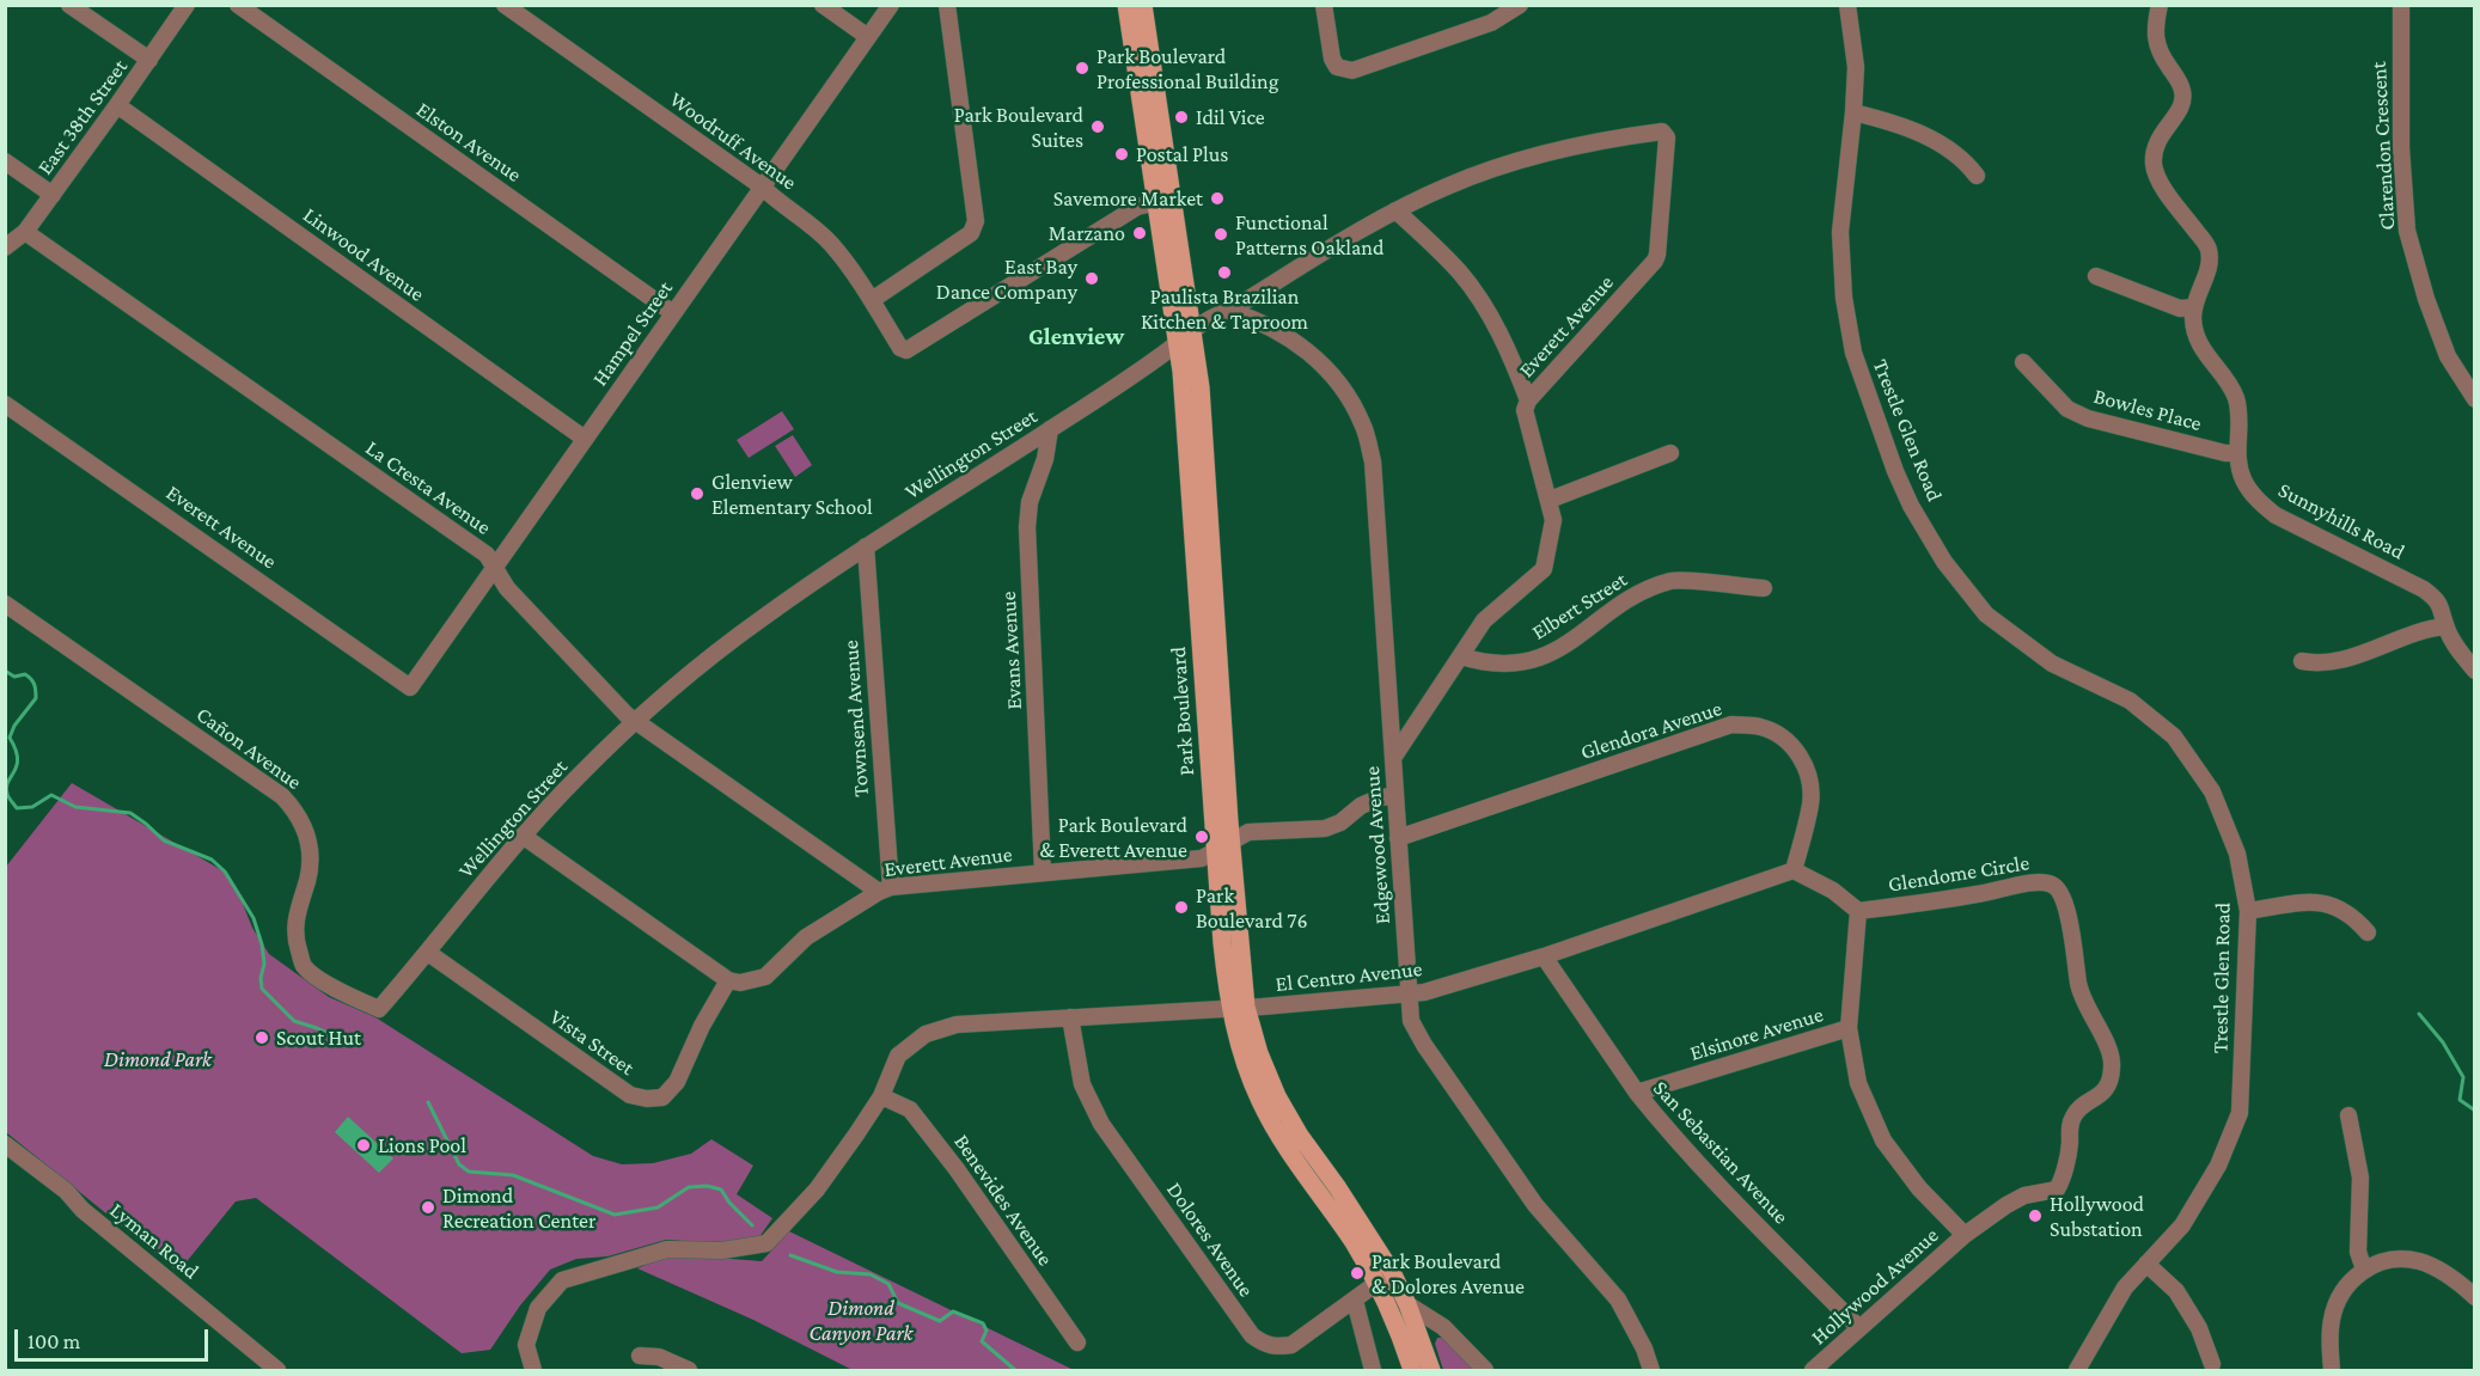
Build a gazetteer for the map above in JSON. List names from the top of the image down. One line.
{"streets":{"main road":["Park Boulevard"],"street":["East 38th Street","Woodruff Avenue","Elston Avenue","Clarendon Crescent","Linwood Avenue","Everett Avenue","Hampel Street","Bowles Place","Trestle Glen Road","Wellington Street","La Cresta Avenue","Sunnyhills Road","Elbert Street","Evans Avenue","Townsend Avenue","Glendora Avenue","Cañon Avenue","Edgewood Avenue","Glendome Circle","El Centro Avenue","Elsinore Avenue","Vista Street","San Sebastian Avenue","Benevides Avenue","Dolores Avenue","Lyman Road","Hollywood Avenue"]},"crossings":[["East 38th Street","Linwood Avenue"],["East 38th Street","La Cresta Avenue"],["Woodruff Avenue","Hampel Street"],["Woodruff Avenue","Park Boulevard"],["Elston Avenue","Hampel Street"],["Linwood Avenue","Hampel Street"],["Everett Avenue","Hampel Street"],["Everett Avenue","Wellington Street"],["Everett Avenue","La Cresta Avenue"],["Everett Avenue","Elbert Street"],["Everett Avenue","Evans Avenue"],["Everett Avenue","Park Boulevard"],["Everett Avenue","Townsend Avenue"],["Everett Avenue","Edgewood Avenue"],["Everett Avenue","Vista Street"],["Hampel Street","La Cresta Avenue"],["Bowles Place","Sunnyhills Road"],["Wellington Street","La Cresta Avenue"],["Wellington Street","Evans Avenue"],["Wellington Street","Park Boulevard"],["Wellington Street","Townsend Avenue"],["Wellington Street","Cañon Avenue"],["Wellington Street","Edgewood Avenue"],["Wellington Street","Vista Street"],["La Cresta Avenue","Townsend Avenue"],["Park Boulevard","El Centro Avenue"],["Park Boulevard","Dolores Avenue"],["Glendora Avenue","Edgewood Avenue"],["Glendora Avenue","El Centro Avenue"],["Edgewood Avenue","El Centro Avenue"],["Glendome Circle","Hollywood Avenue"],["El Centro Avenue","San Sebastian Avenue"],["El Centro Avenue","Benevides Avenue"],["El Centro Avenue","Dolores Avenue"],["Elsinore Avenue","San Sebastian Avenue"],["San Sebastian Avenue","Hollywood Avenue"]],"districts":["Glenview"],"parks":["Dimond Park","Dimond Canyon Park"],"places":["Park Boulevard Professional Building","Idil Vice","Park Boulevard Suites","Postal Plus","Savemore Market","Marzano","Functional Patterns Oakland","Paulista Brazilian Kitchen & Taproom","East Bay Dance Company","Glenview Elementary School","Park Boulevard & Everett Avenue","Park Boulevard 76","Scout Hut","Lions Pool","Dimond Recreation Center","Hollywood Substation","Park Boulevard & Dolores Avenue"],"scale_bar":"100 m"}
